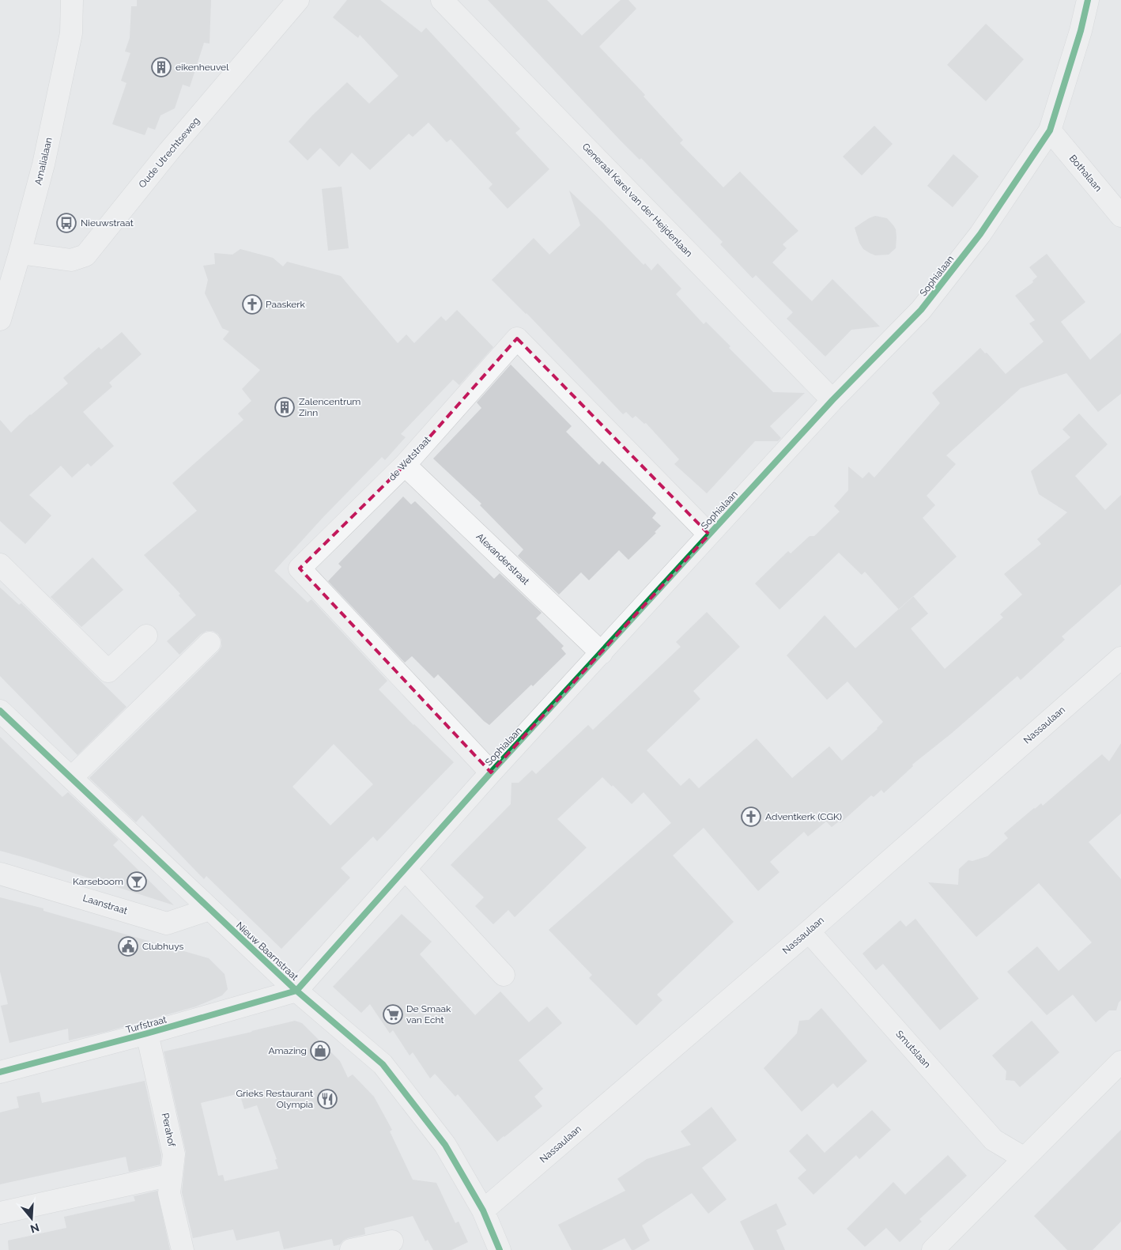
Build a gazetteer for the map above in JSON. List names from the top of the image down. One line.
{"streets":{"street":["Oude Utrechtseweg","Amalialaan","Bothalaan","Generaal Karel van der Heijdenlaan","Sophialaan","de Wetstraat","Alexanderstraat","Nassaulaan","Laanstraat","Nieuw Baarnstraat","Turfstraat","Smutslaan","Perahof"]},"crossings":[["Oude Utrechtseweg","Amalialaan"],["Bothalaan","Sophialaan"],["Generaal Karel van der Heijdenlaan","Sophialaan"],["Sophialaan","de Wetstraat"],["Sophialaan","Alexanderstraat"],["Sophialaan","Nieuw Baarnstraat"],["Sophialaan","Turfstraat"],["de Wetstraat","Alexanderstraat"],["Nassaulaan","Nieuw Baarnstraat"],["Nassaulaan","Smutslaan"],["Laanstraat","Nieuw Baarnstraat"],["Nieuw Baarnstraat","Turfstraat"],["Turfstraat","Perahof"]],"places":{"building":["eikenheuvel","Zalencentrum Zinn"],"bus stop":["Nieuwstraat"],"church":["Paaskerk","Adventkerk (CGK)"],"bar":["Karseboom"],"public building":["Clubhuys"],"supermarket":["De Smaak van Echt"],"shop":["Amazing"],"restaurant":["Grieks Restaurant Olympia"]},"north":"bottom"}
